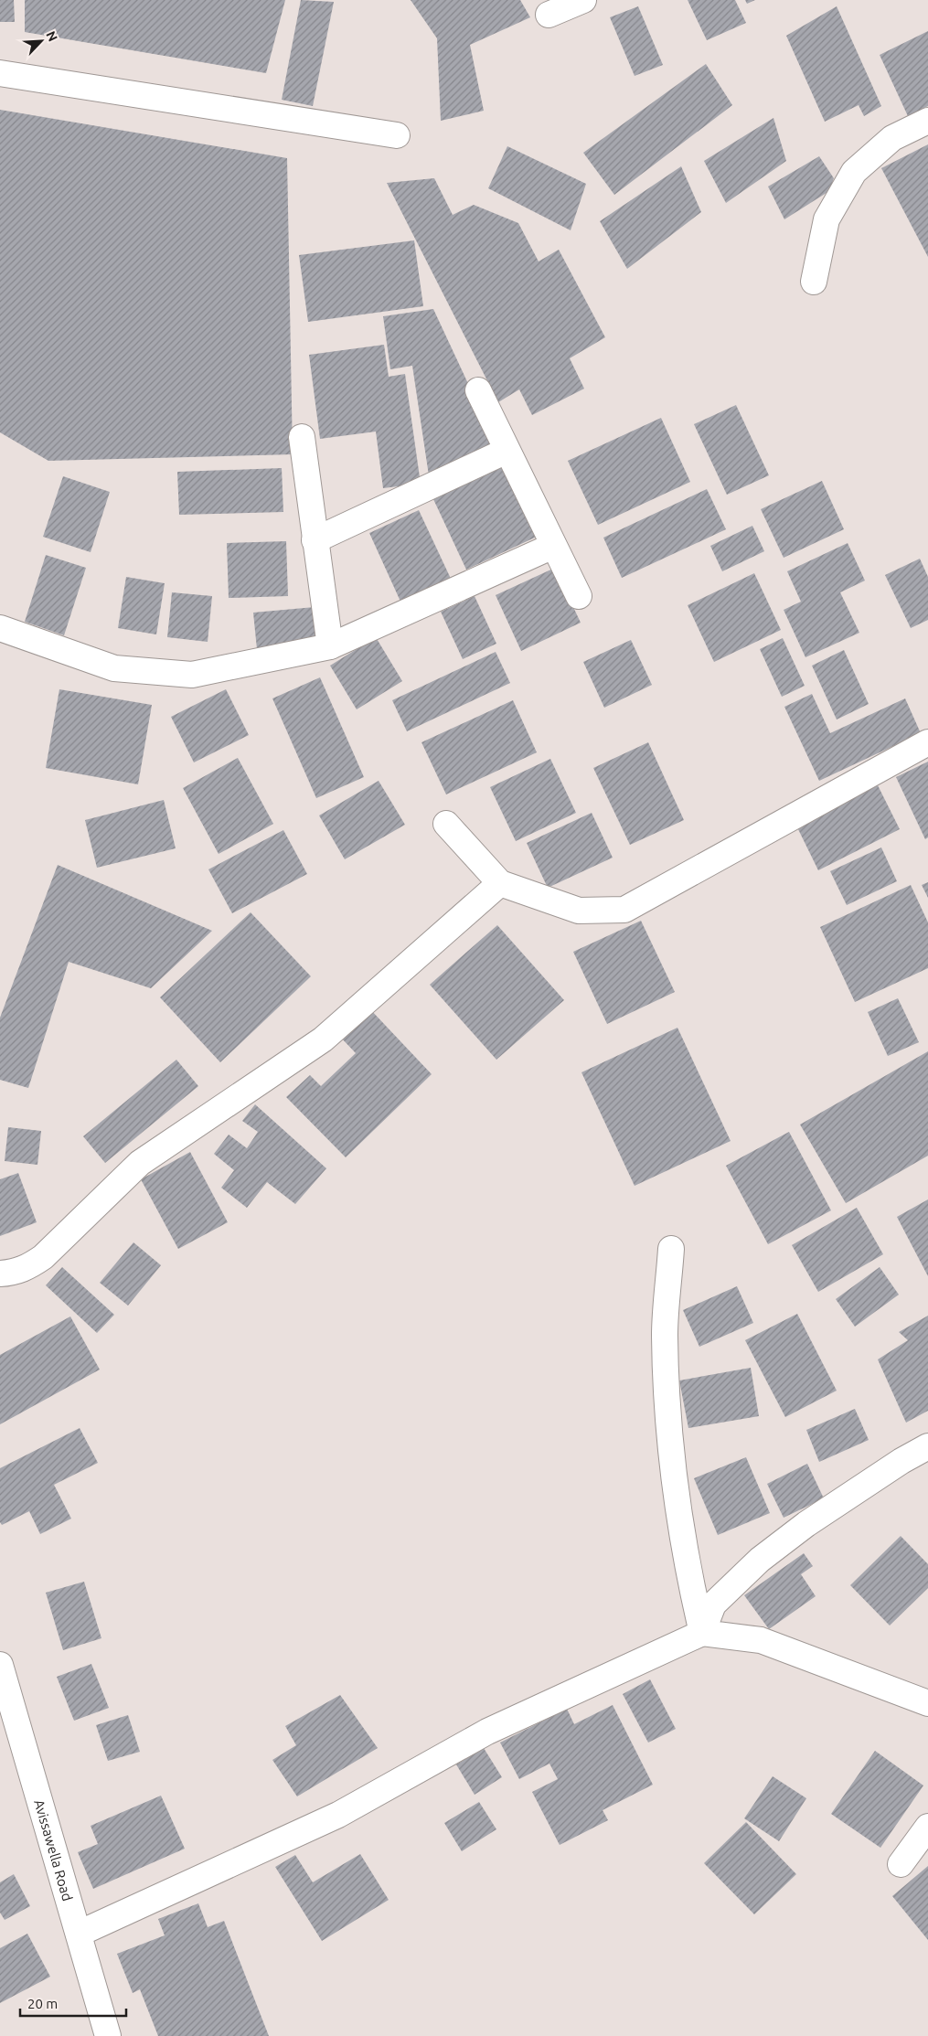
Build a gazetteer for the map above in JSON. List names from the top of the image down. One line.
{"streets":{"street":["Avissawella Road"]},"scale_bar":"20 m","north":"top right"}
